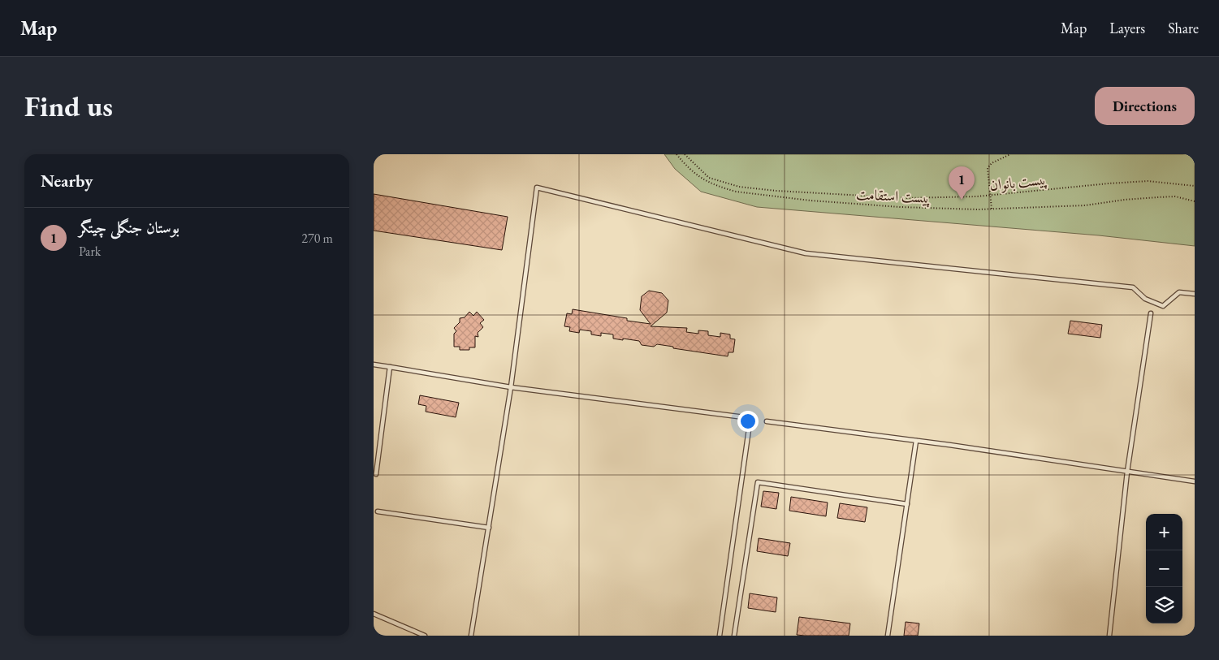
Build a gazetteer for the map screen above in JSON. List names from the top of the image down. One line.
{"streets":{"path":["پیست بانوان","پیست استقامت"]},"page":{"header":"Map","nav":["Map","Layers","Share"],"buttons":"Directions","title":"Find us","heading":"Nearby","pins":"1","list":[{"mark":"1","name":"بوستان جنگلی چیتگر","note":"Park","value":"270 m"}],"map_buttons":["+","−"]}}
